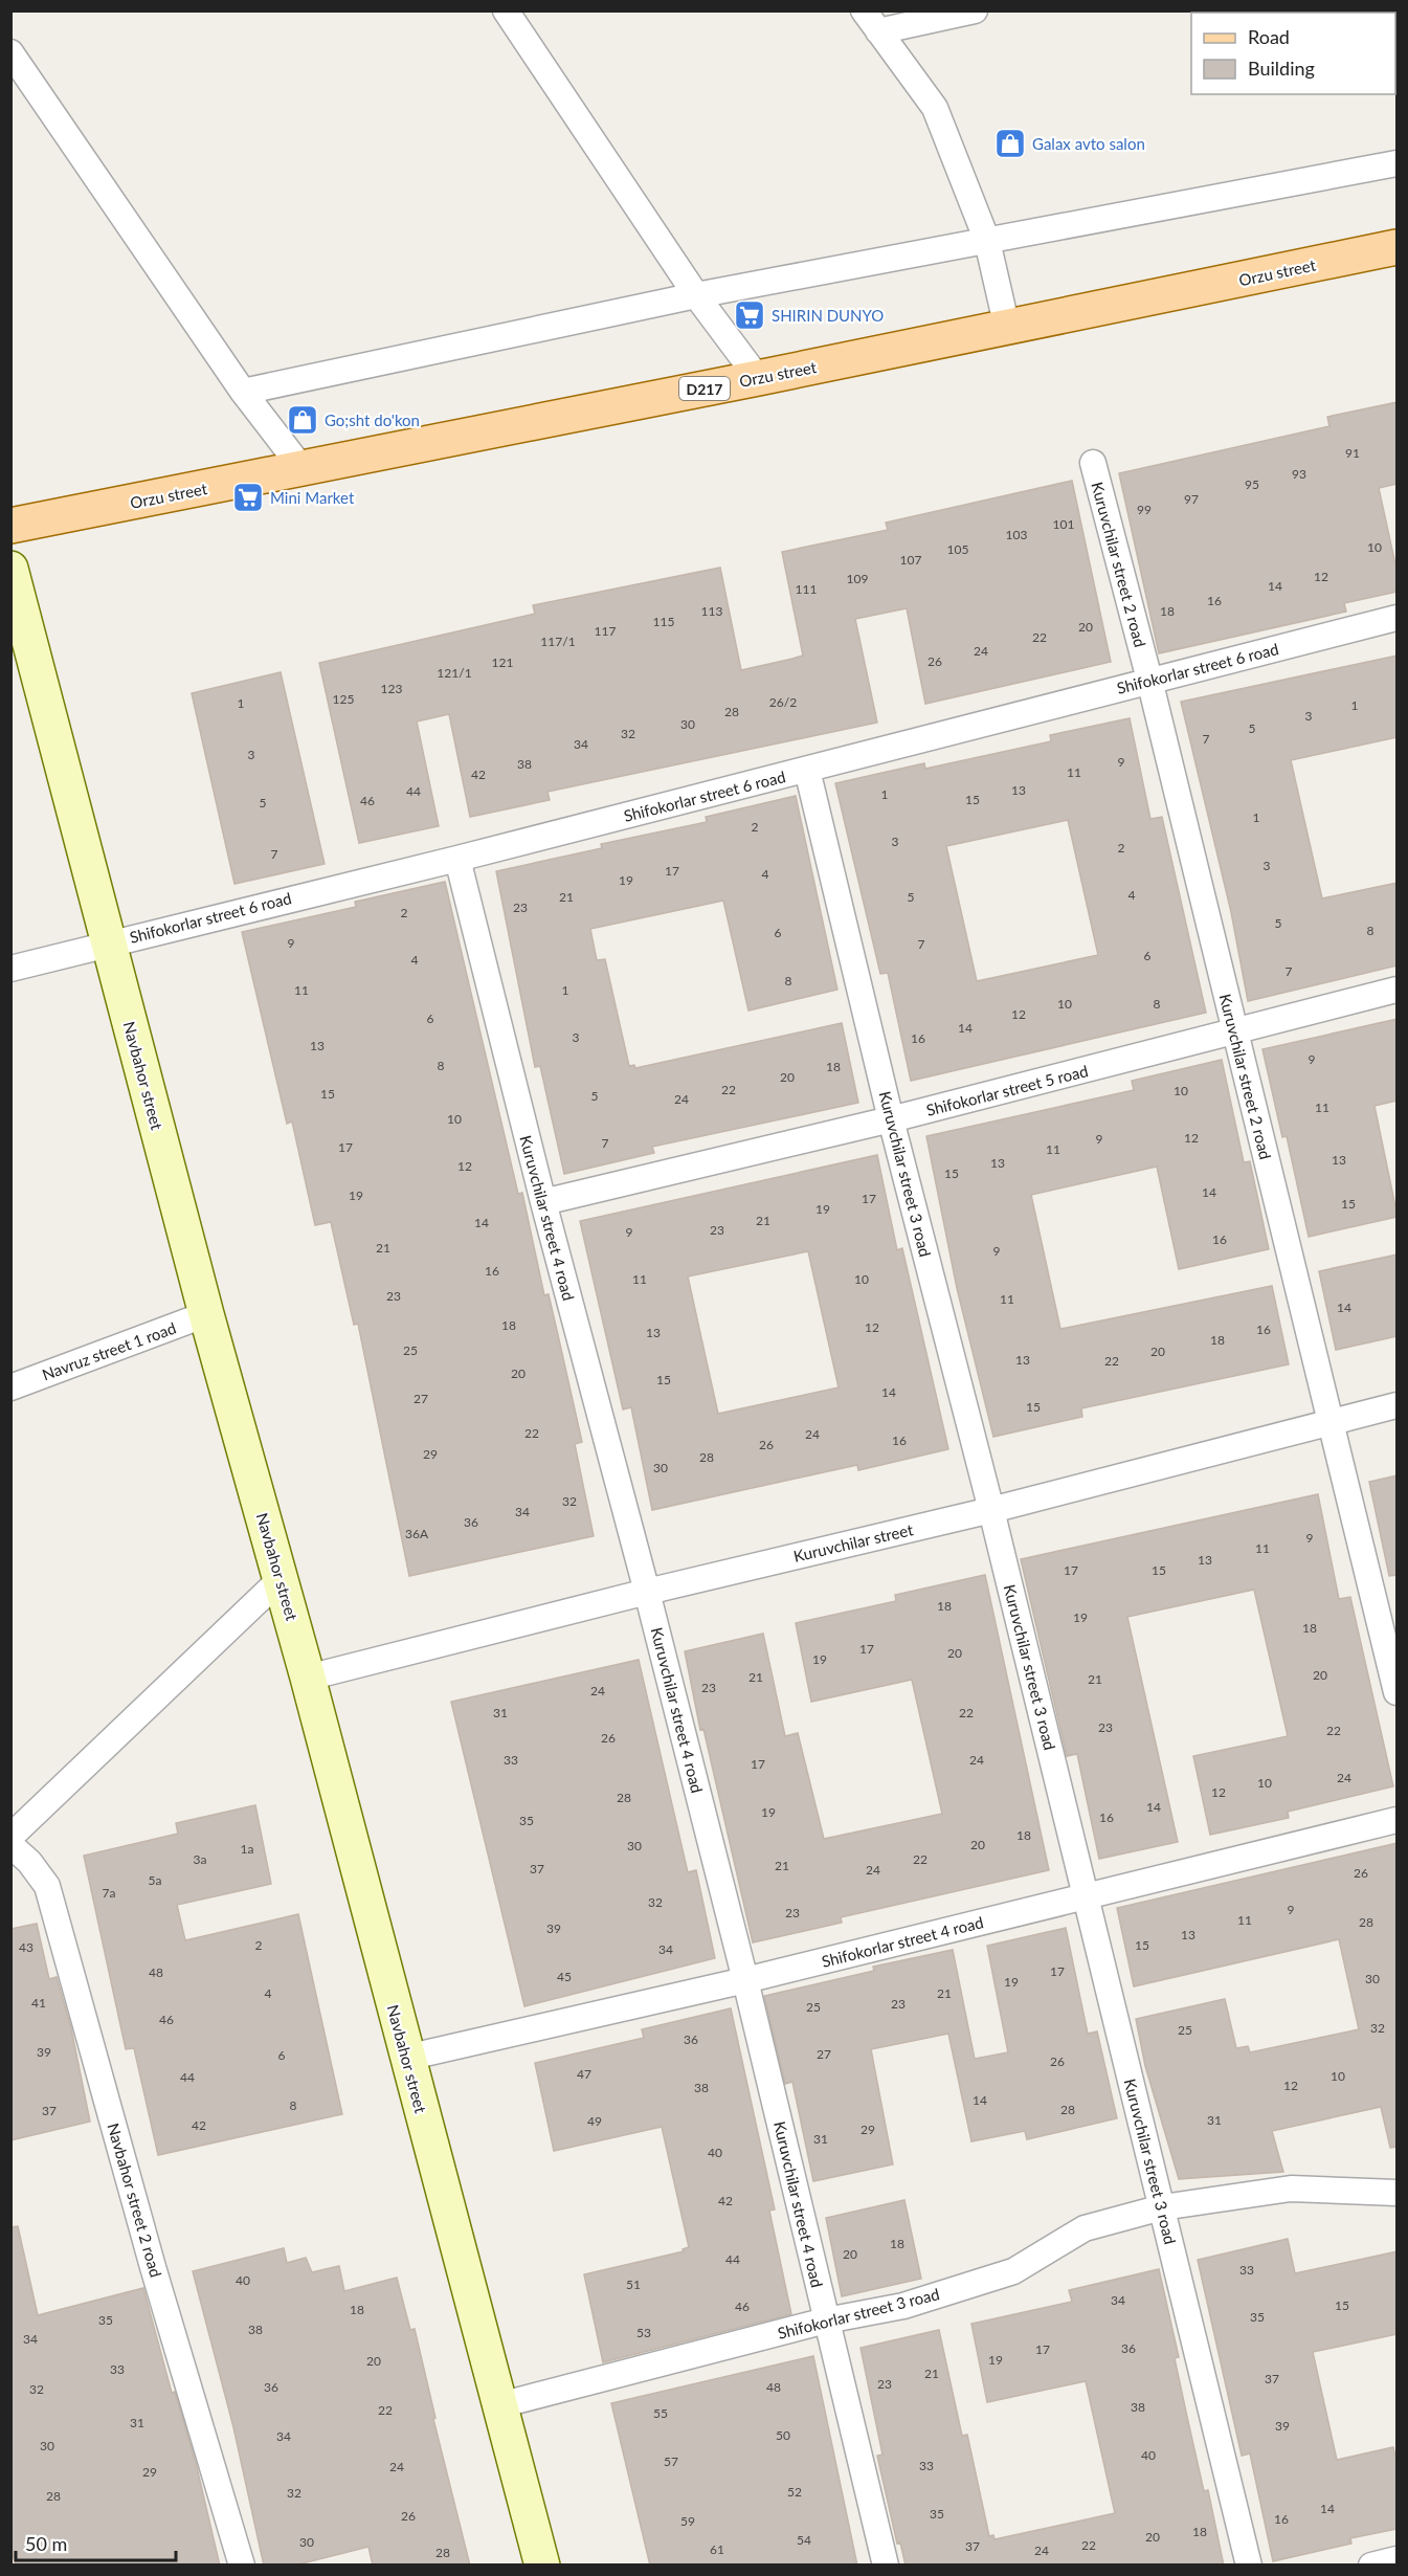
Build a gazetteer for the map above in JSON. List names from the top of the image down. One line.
{"streets":{"main road":["Orzu street","D217","Navbahor street"],"street":["Kuruvchilar street 2 road","Shifokorlar street 6 road","Shifokorlar street 5 road","Kuruvchilar street 3 road","Kuruvchilar street 4 road","Navruz street 1 road","Kuruvchilar street","Shifokorlar street 4 road","Navbahor street 2 road","Shifokorlar street 3 road"]},"crossings":[["Kuruvchilar street 2 road","Shifokorlar street 6 road"],["Kuruvchilar street 2 road","Shifokorlar street 5 road"],["Kuruvchilar street 2 road","Kuruvchilar street"],["Shifokorlar street 6 road","Navbahor street"],["Shifokorlar street 6 road","Kuruvchilar street 3 road"],["Shifokorlar street 6 road","Kuruvchilar street 4 road"],["Navbahor street","Navruz street 1 road"],["Navbahor street","Kuruvchilar street"],["Navbahor street","Shifokorlar street 4 road"],["Navbahor street","Shifokorlar street 3 road"],["Shifokorlar street 5 road","Kuruvchilar street 3 road"],["Shifokorlar street 5 road","Kuruvchilar street 4 road"],["Kuruvchilar street 3 road","Kuruvchilar street"],["Kuruvchilar street 3 road","Shifokorlar street 4 road"],["Kuruvchilar street 3 road","Shifokorlar street 3 road"],["Kuruvchilar street 4 road","Kuruvchilar street"],["Kuruvchilar street 4 road","Shifokorlar street 4 road"],["Kuruvchilar street 4 road","Shifokorlar street 3 road"]],"places":{"shop":["Galax avto salon","Go;sht do'kon"],"supermarket":["SHIRIN DUNYO","Mini Market"]},"house_numbers":["91","93","95","97","99","101","103","10","105","107","12","109","14","111","16","113","18","115","20","117","22","117/1","24","26","121","121/1","123","125","26/2","1","1","28","3","30","5","32","7","34","3","9","38","11","42","13","44","1","15","46","5","1","2","3","2","7","3","17","4","19","4","21","5","23","2","5","8","6","9","7","6","4","7","8","11","1","10","8","12","6","14","3","16","13","9","8","18","20","22","10","15","5","24","11","10","12","9","7","17","11","13","13","12","15","14","19","17","15","19","21","14","23","9","16","21","9","16","11","10","23","11","14","18","12","16","13","18","25","20","13","22","20","15","14","27","15","22","24","16","26","29","28","30","32","34","36","36A","9","11","13","17","15","18","19","18","17","20","19","20","21","21","23","24","31","22","23","22","26","33","24","17","24","10","12","28","14","19","16","35","18","20","30","1a","3a","22","21","37","24","26","5a","7a","32","9","23","11","28","39","13","2","15","43","34","17","48","45","30","19","4","21","41","23","25","46","32","25","36","39","27","6","26","47","10","44","12","38","14","8","28","37","31","49","42","29","31","40","42","18","20","44","33","40","51","34","15","46","18","35","35","38","53","34","36","17","19","20","33","21","37","23","36","48","32","38","22","55","31","39","50","34","30","40","57","33","24","29","52","32","28","14","35","26","16","59","18","20","54","30","22","37","61","24","28"],"legend":["Road","Building"],"scale_bar":"50 m"}
